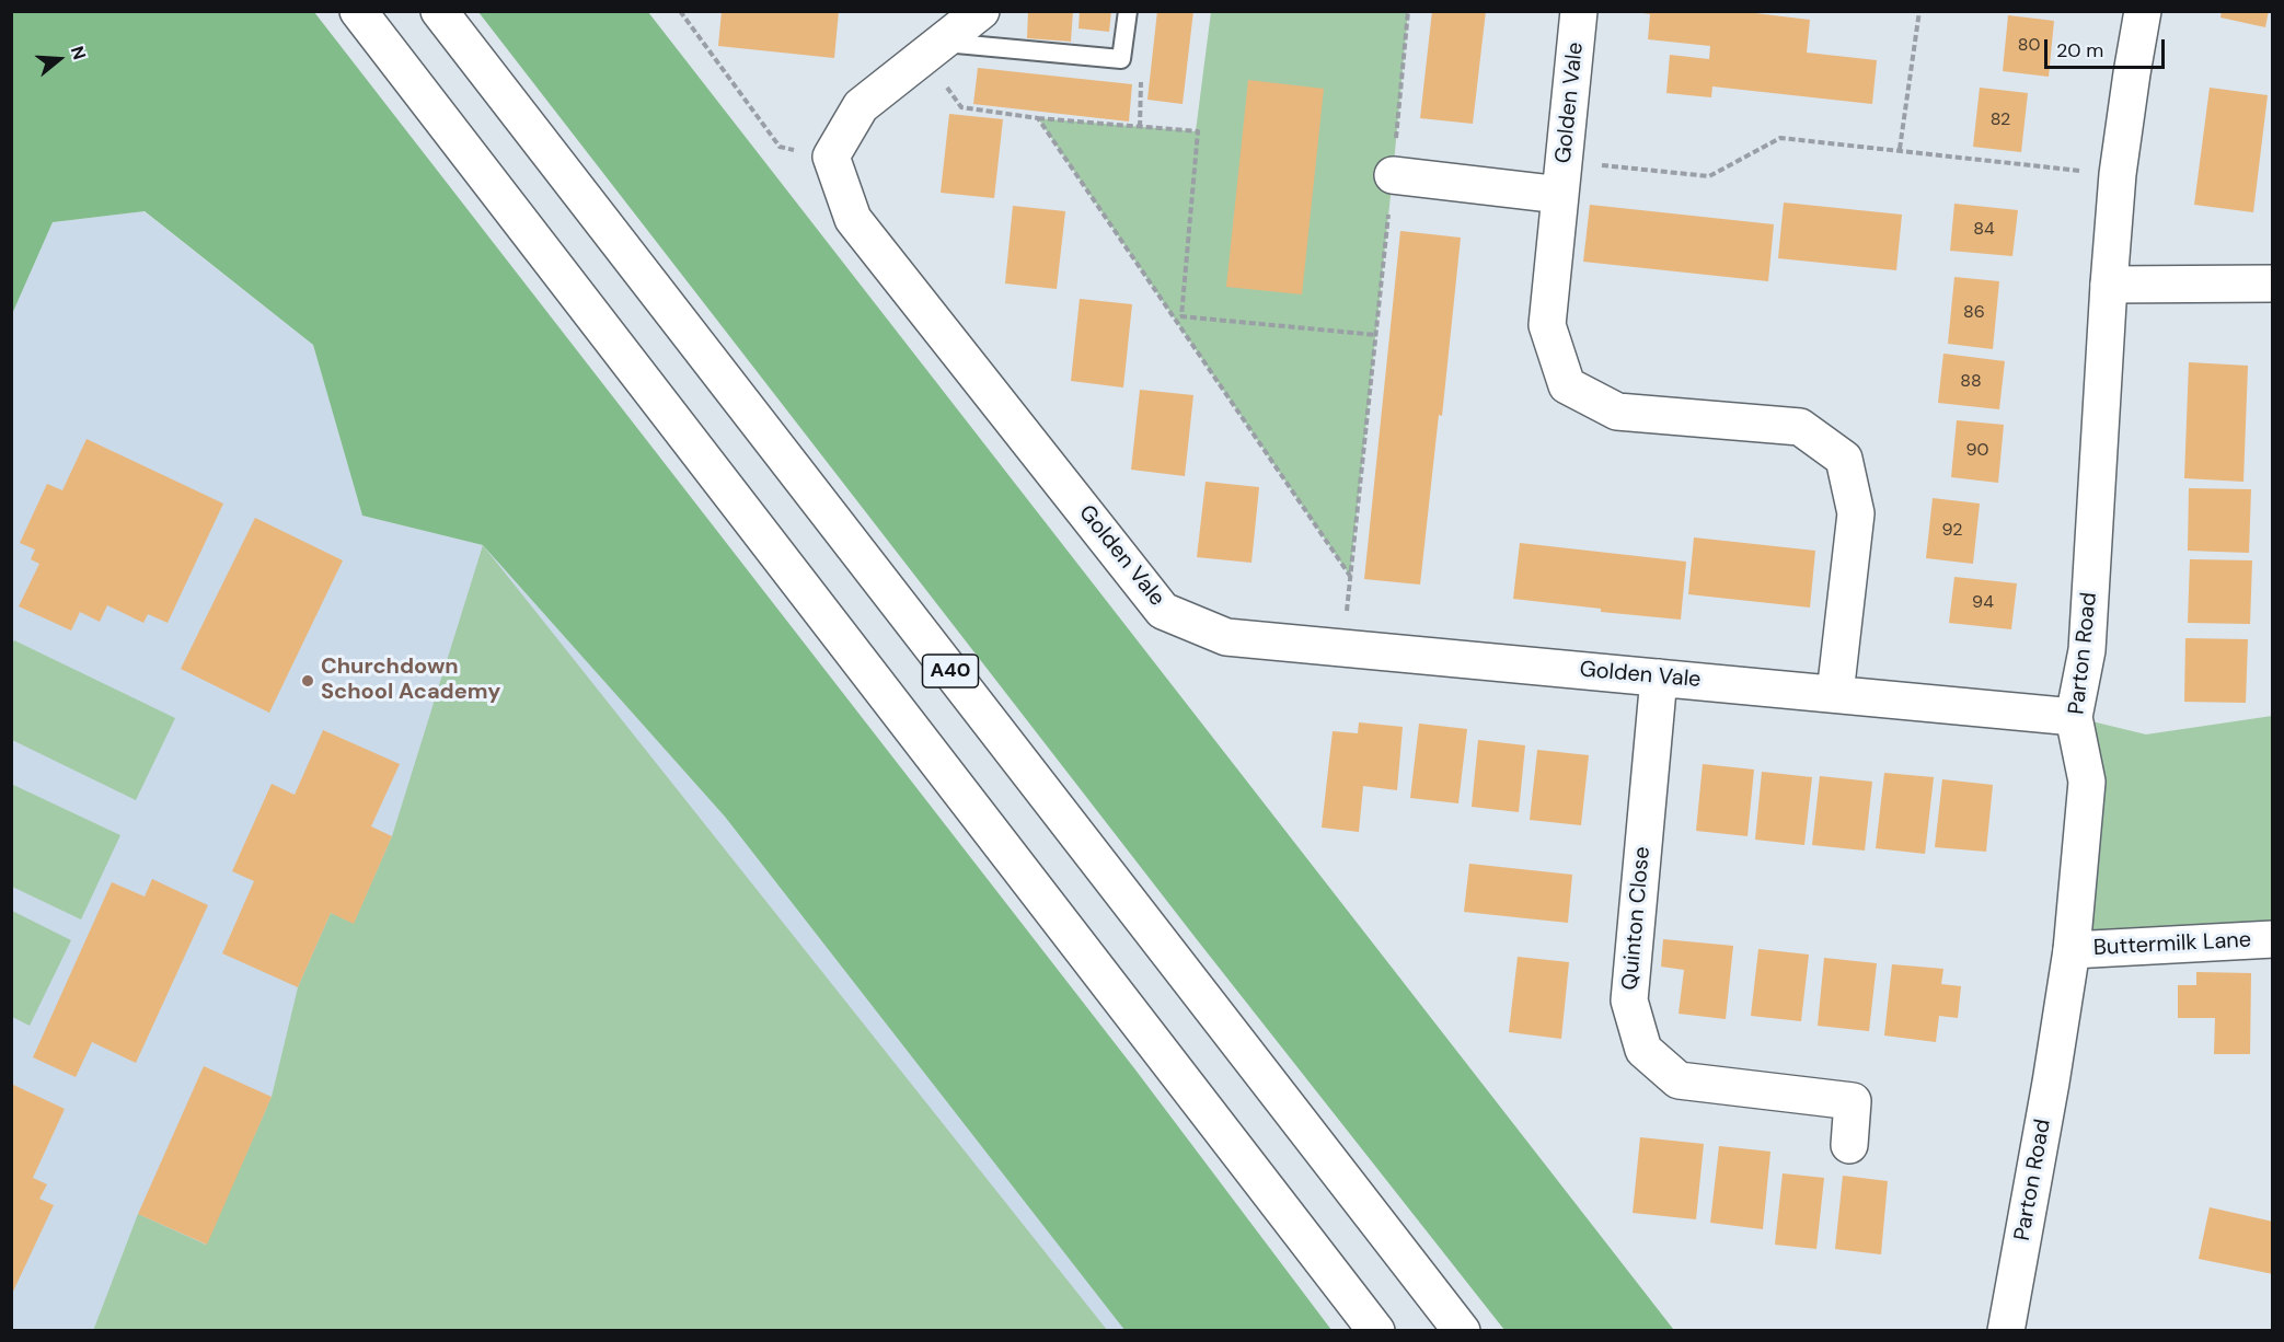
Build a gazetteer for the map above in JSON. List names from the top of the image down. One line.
{"streets":{"main road":["Golden Vale","Parton Road","A40","Quinton Close","Buttermilk Lane"]},"crossings":[["Golden Vale","Parton Road"],["Golden Vale","Quinton Close"],["Parton Road","Buttermilk Lane"]],"places":["Churchdown School Academy"],"house_numbers":["80","82","84","86","88","90","92","94"],"scale_bar":"20 m","north":"right"}
